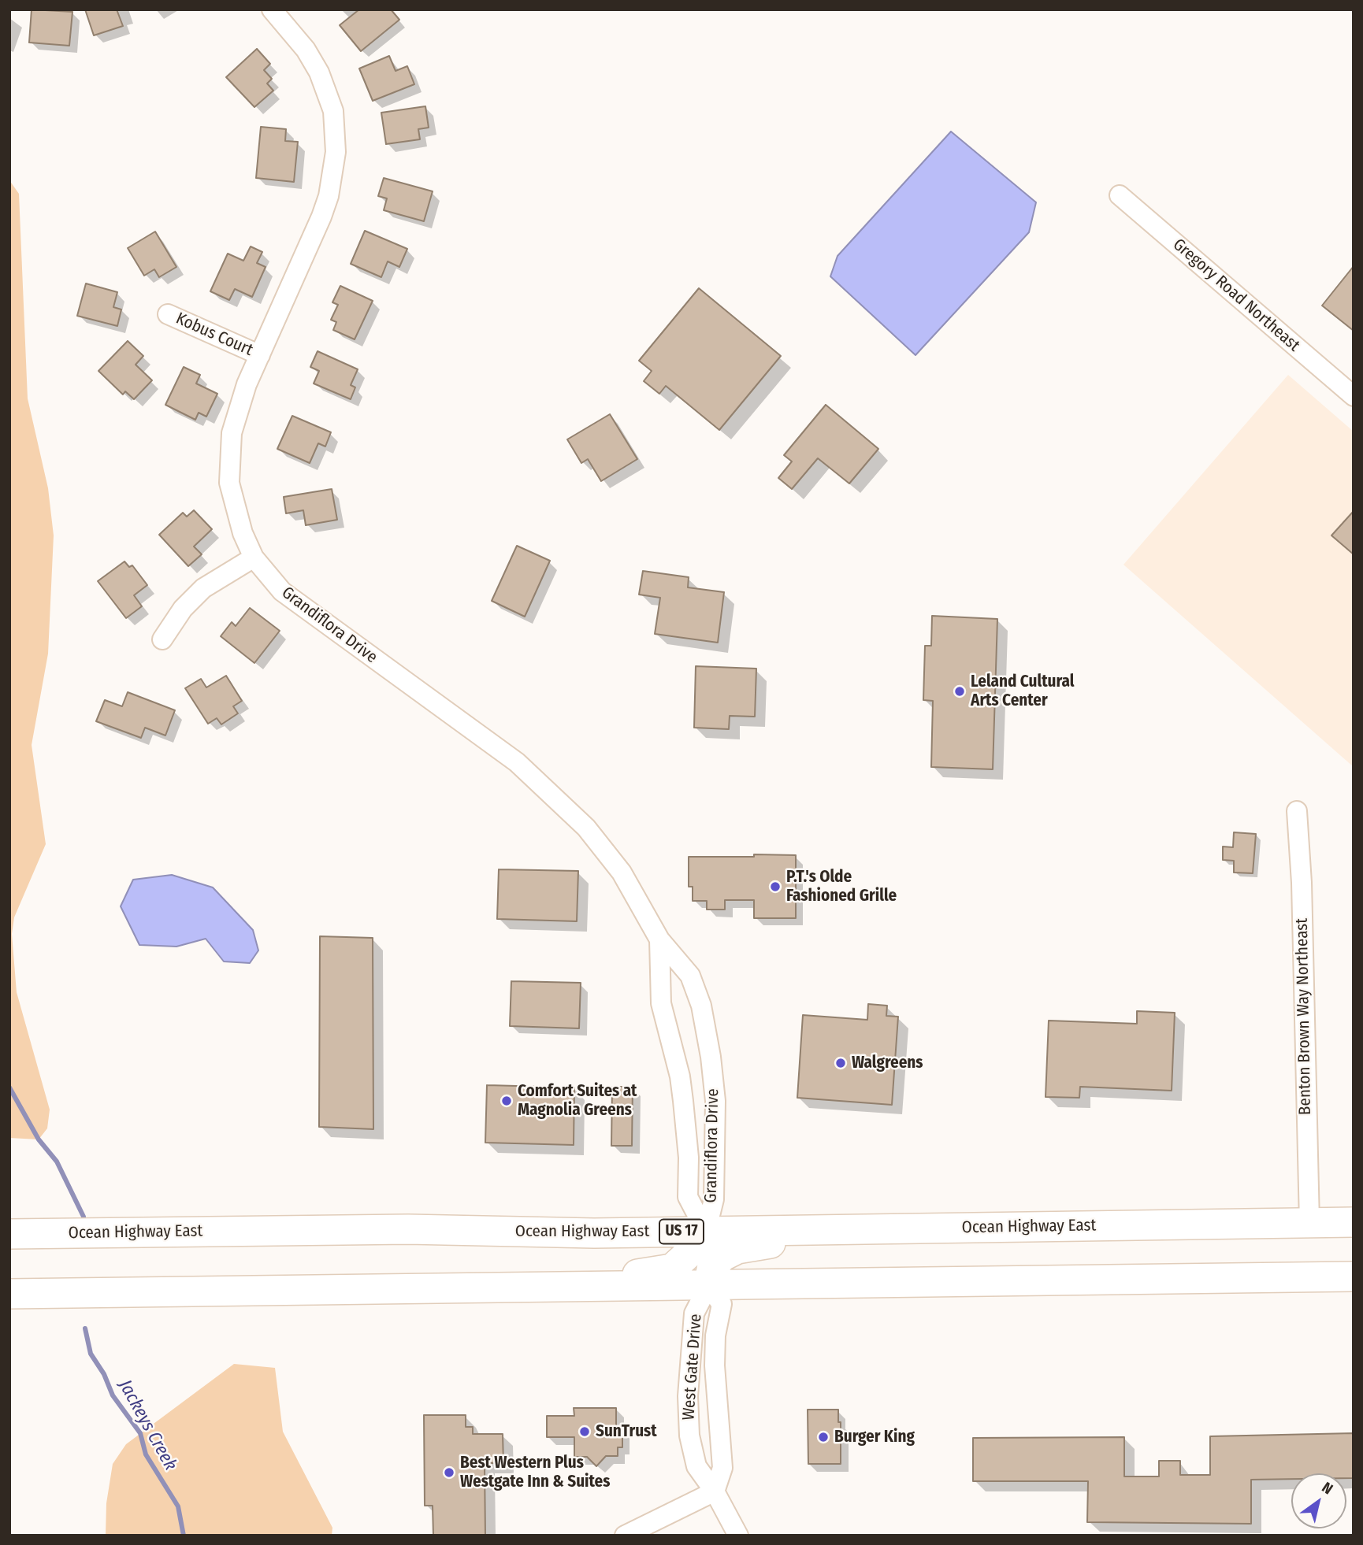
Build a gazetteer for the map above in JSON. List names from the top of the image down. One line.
{"streets":{"highway":["Ocean Highway East","US 17"],"street":["Gregory Road Northeast","Kobus Court","Grandiflora Drive","Benton Brown Way Northeast","West Gate Drive"]},"crossings":[["Kobus Court","Grandiflora Drive"],["Grandiflora Drive","Ocean Highway East"],["Benton Brown Way Northeast","Ocean Highway East"]],"water":["Jackeys Creek"],"places":["Leland Cultural Arts Center","P.T.'s Olde Fashioned Grille","Walgreens","Comfort Suites at Magnolia Greens","SunTrust","Burger King","Best Western Plus Westgate Inn & Suites"],"north":"top right"}
